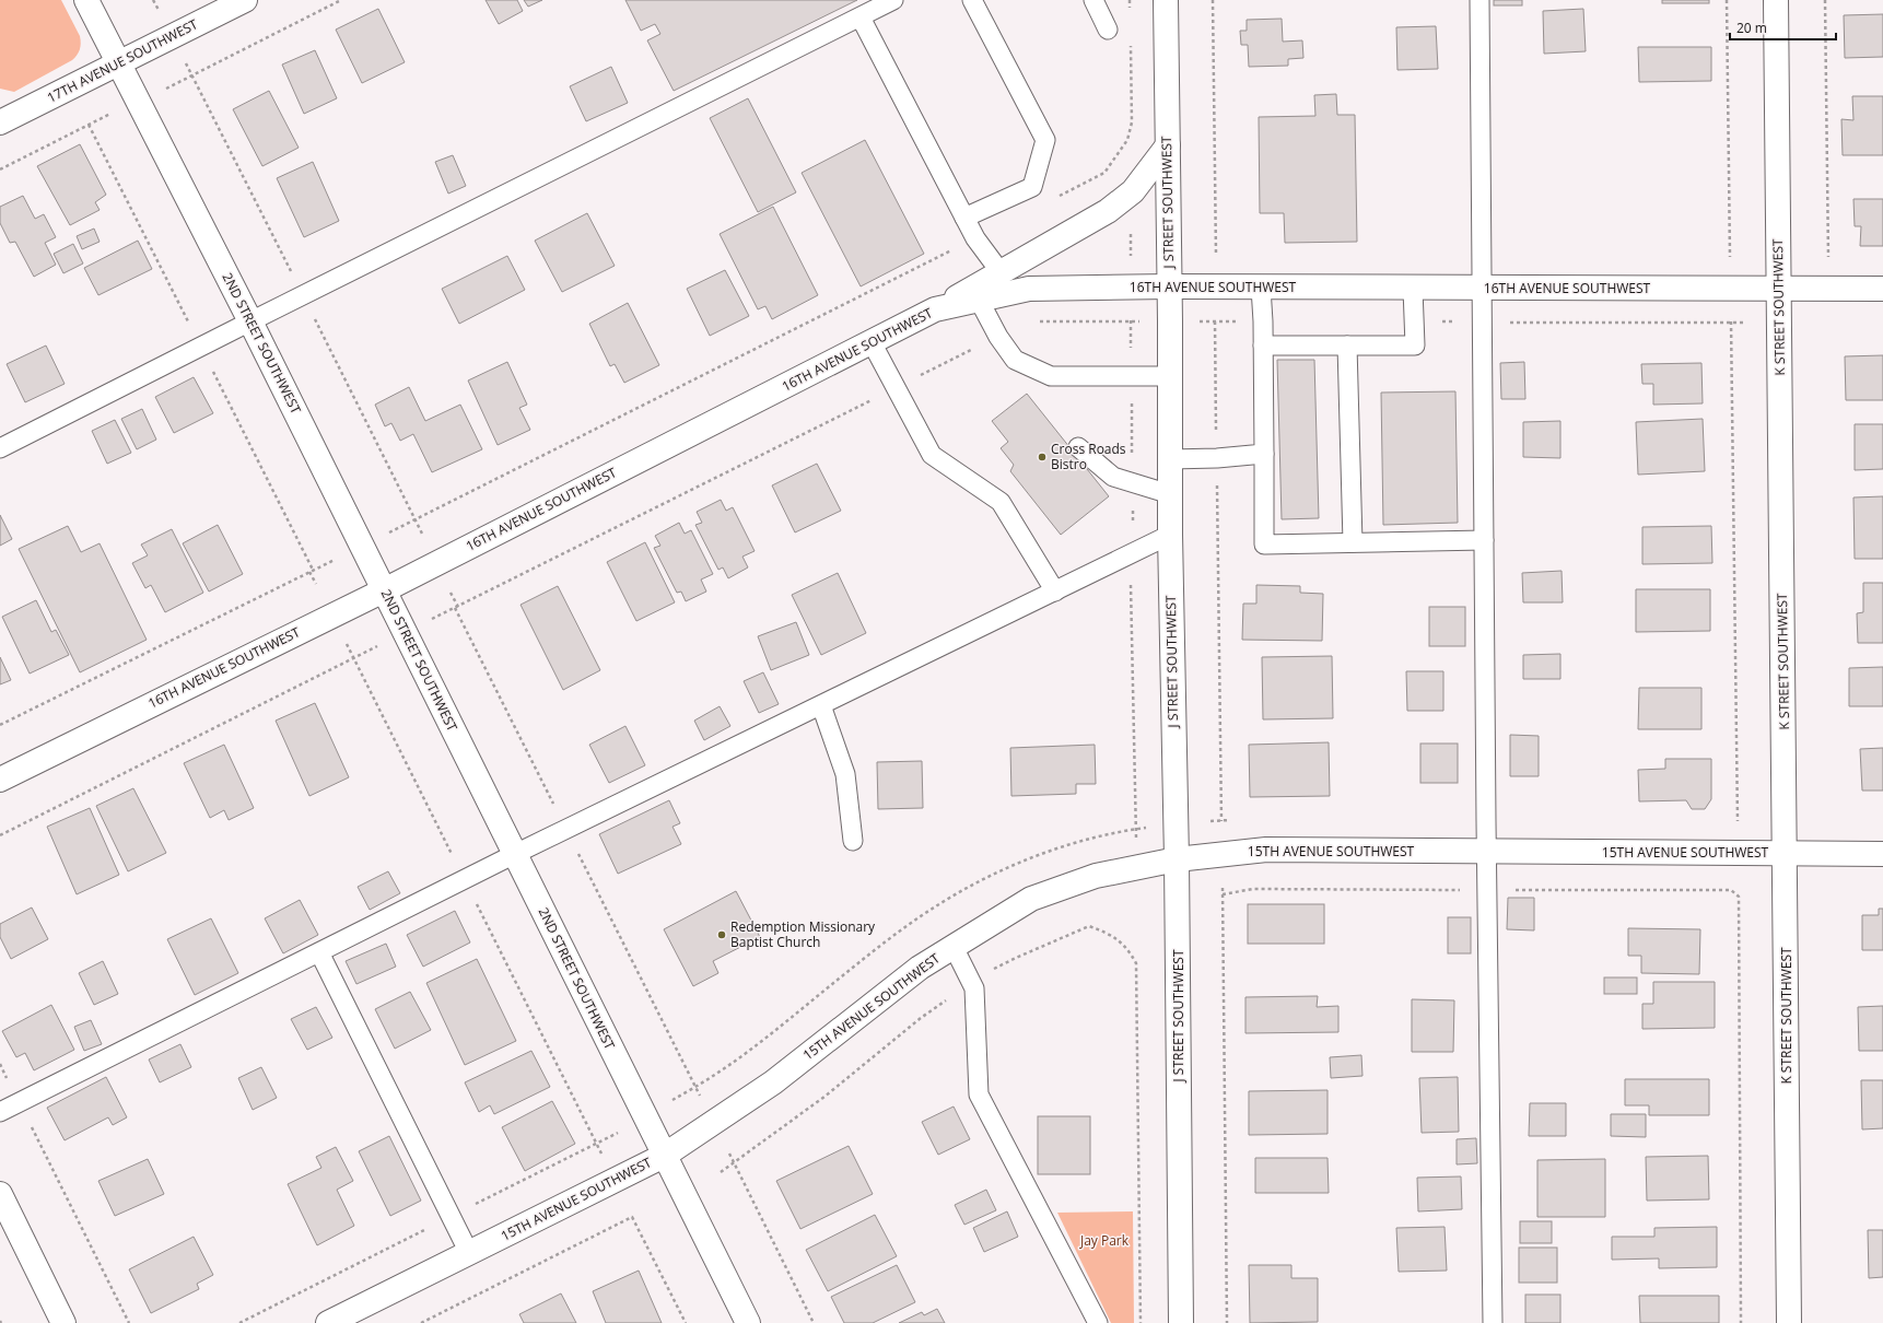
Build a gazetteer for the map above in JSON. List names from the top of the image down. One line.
{"streets":{"street":["17TH AVENUE SOUTHWEST","J STREET SOUTHWEST","16TH AVENUE SOUTHWEST","K STREET SOUTHWEST","2ND STREET SOUTHWEST","15TH AVENUE SOUTHWEST"]},"crossings":[["17TH AVENUE SOUTHWEST","2ND STREET SOUTHWEST"],["J STREET SOUTHWEST","16TH AVENUE SOUTHWEST"],["J STREET SOUTHWEST","15TH AVENUE SOUTHWEST"],["16TH AVENUE SOUTHWEST","K STREET SOUTHWEST"],["16TH AVENUE SOUTHWEST","2ND STREET SOUTHWEST"],["K STREET SOUTHWEST","15TH AVENUE SOUTHWEST"],["2ND STREET SOUTHWEST","15TH AVENUE SOUTHWEST"]],"parks":["Jay Park"],"places":["Cross Roads Bistro","Redemption Missionary Baptist Church"],"scale_bar":"20 m"}
